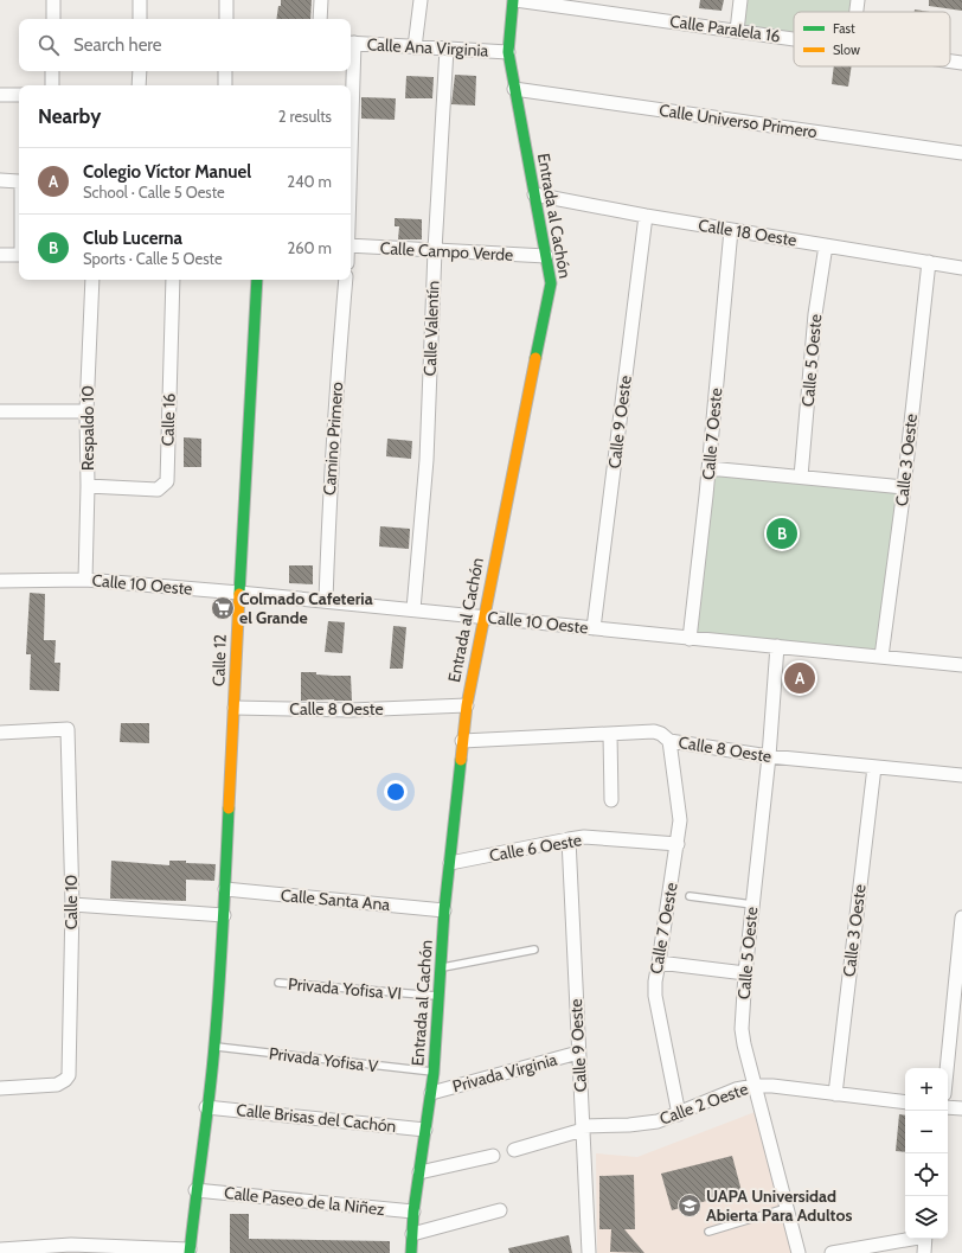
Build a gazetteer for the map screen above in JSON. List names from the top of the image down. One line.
{"streets":{"street":["Calle Paralela 16","Calle Ana Virginia","Calle Universo Primero","Entrada al Cachón","Calle 18 Oeste","Calle Campo Verde","Calle Valentín","Calle 5 Oeste","Calle 16","Calle 9 Oeste","Respaldo 10","Calle 7 Oeste","Camino Primero","Calle 3 Oeste","Calle 10 Oeste","Calle 12","Calle 8 Oeste","Calle 6 Oeste","Calle Santa Ana","Calle 10","Privada Virginia","Calle 2 Oeste","Calle Brisas del Cachón","Calle Paseo de la Niñez"],"lane":["Privada Yofisa VI","Privada Yofisa V"]},"crossings":[["Calle Paralela 16","Entrada al Cachón"],["Calle Ana Virginia","Entrada al Cachón"],["Calle Ana Virginia","Calle Valentín"],["Calle Universo Primero","Entrada al Cachón"],["Entrada al Cachón","Calle 18 Oeste"],["Entrada al Cachón","Calle Campo Verde"],["Entrada al Cachón","Calle 10 Oeste"],["Entrada al Cachón","Calle 8 Oeste"],["Entrada al Cachón","Calle 6 Oeste"],["Entrada al Cachón","Calle Santa Ana"],["Entrada al Cachón","Privada Yofisa VI"],["Entrada al Cachón","Privada Yofisa V"],["Entrada al Cachón","Privada Virginia"],["Entrada al Cachón","Calle Brisas del Cachón"],["Entrada al Cachón","Calle Paseo de la Niñez"],["Calle 18 Oeste","Calle 5 Oeste"],["Calle 18 Oeste","Calle 9 Oeste"],["Calle 18 Oeste","Calle 7 Oeste"],["Calle 18 Oeste","Calle 3 Oeste"],["Calle Campo Verde","Calle Valentín"],["Calle Valentín","Calle 10 Oeste"],["Calle 5 Oeste","Calle 10 Oeste"],["Calle 5 Oeste","Calle 8 Oeste"],["Calle 5 Oeste","Calle 2 Oeste"],["Calle 16","Respaldo 10"],["Calle 9 Oeste","Calle 10 Oeste"],["Calle 9 Oeste","Calle 6 Oeste"],["Calle 9 Oeste","Privada Virginia"],["Calle 9 Oeste","Calle 2 Oeste"],["Respaldo 10","Calle 10 Oeste"],["Calle 7 Oeste","Calle 10 Oeste"],["Calle 7 Oeste","Calle 8 Oeste"],["Calle 7 Oeste","Calle 6 Oeste"],["Calle 7 Oeste","Calle 2 Oeste"],["Camino Primero","Calle 10 Oeste"],["Calle 3 Oeste","Calle 10 Oeste"],["Calle 3 Oeste","Calle 8 Oeste"],["Calle 3 Oeste","Calle 2 Oeste"],["Calle 10 Oeste","Calle 12"],["Calle 12","Calle 8 Oeste"],["Calle 12","Calle Santa Ana"],["Calle 12","Privada Yofisa V"],["Calle 12","Calle Brisas del Cachón"],["Calle 12","Calle Paseo de la Niñez"]],"places":{"supermarket":["Colmado Cafeteria el Grande"],"school or university":["UAPA Universidad Abierta Para Adultos"]},"legend":["Fast","Slow"],"page":{"search":"Search here","heading":["Nearby","2 results"],"list":[{"mark":"A","name":"Colegio Víctor Manuel","note":"School · Calle 5 Oeste","value":"240 m"},{"mark":"B","name":"Club Lucerna","note":"Sports · Calle 5 Oeste","value":"260 m"}],"pins":["B","A"],"map_buttons":["+","−"]}}
